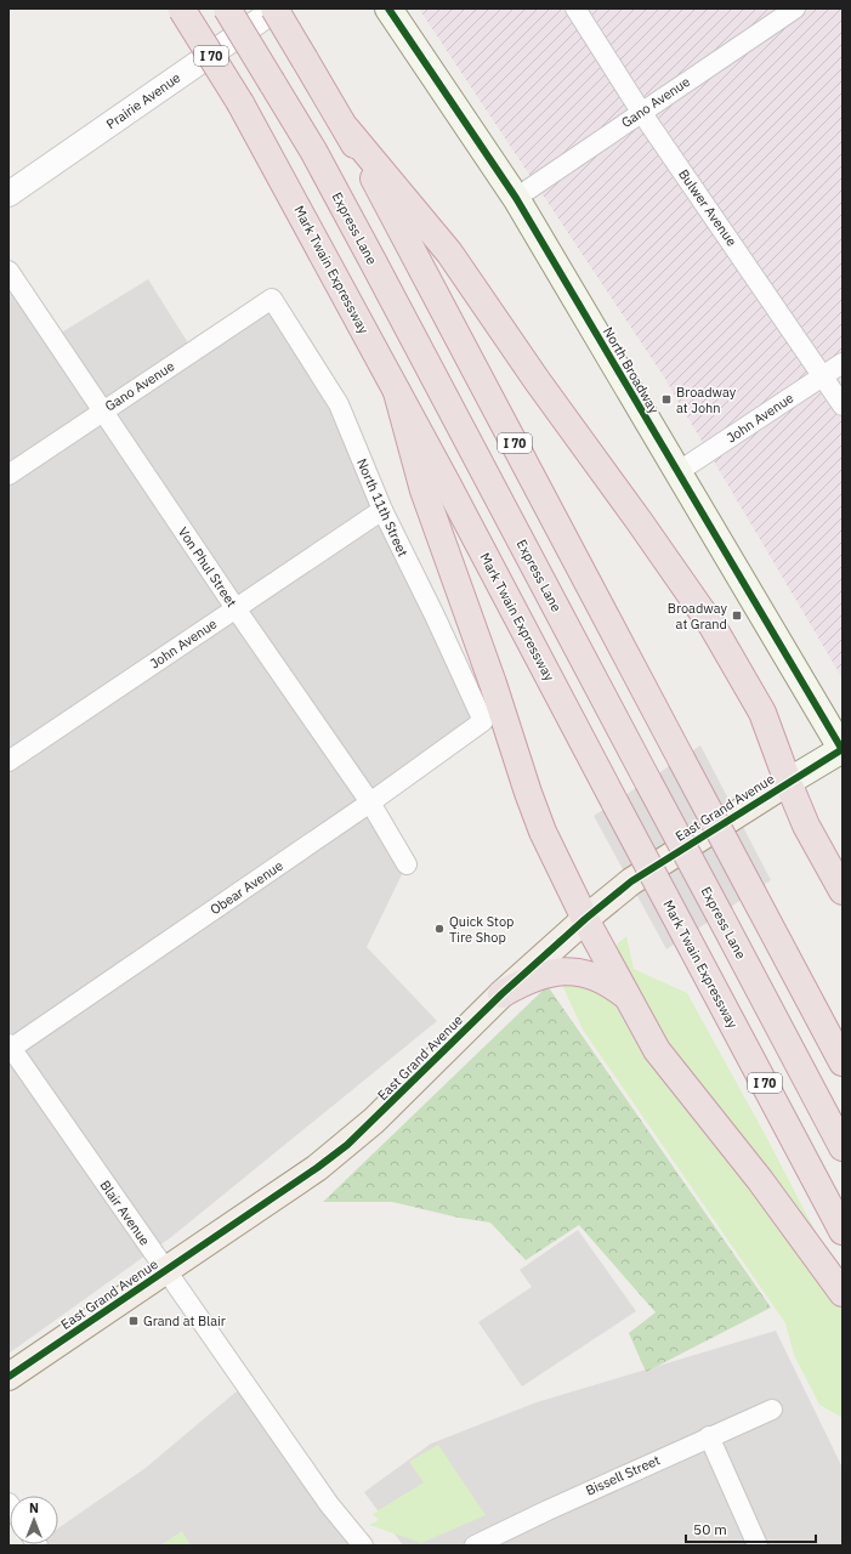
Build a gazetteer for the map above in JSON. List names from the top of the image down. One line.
{"streets":{"highway":["I 70","Express Lane","Mark Twain Expressway"],"main road":["North Broadway","East Grand Avenue"],"street":["Prairie Avenue","Gano Avenue","Bulwer Avenue","John Avenue","North 11th Street","Von Phul Street","Obear Avenue","Blair Avenue","Bissell Street"]},"crossings":[["I 70","Prairie Avenue"],["Gano Avenue","Bulwer Avenue"],["Gano Avenue","North Broadway"],["Gano Avenue","North 11th Street"],["Gano Avenue","Von Phul Street"],["Bulwer Avenue","John Avenue"],["North Broadway","John Avenue"],["North Broadway","East Grand Avenue"],["John Avenue","North 11th Street"],["John Avenue","Von Phul Street"],["North 11th Street","Obear Avenue"],["Von Phul Street","Obear Avenue"],["East Grand Avenue","Blair Avenue"],["Obear Avenue","Blair Avenue"]],"places":{"transit":["Broadway at John","Broadway at Grand","Grand at Blair"],"other":["Quick Stop Tire Shop"]},"scale_bar":"50 m","north":"top"}
